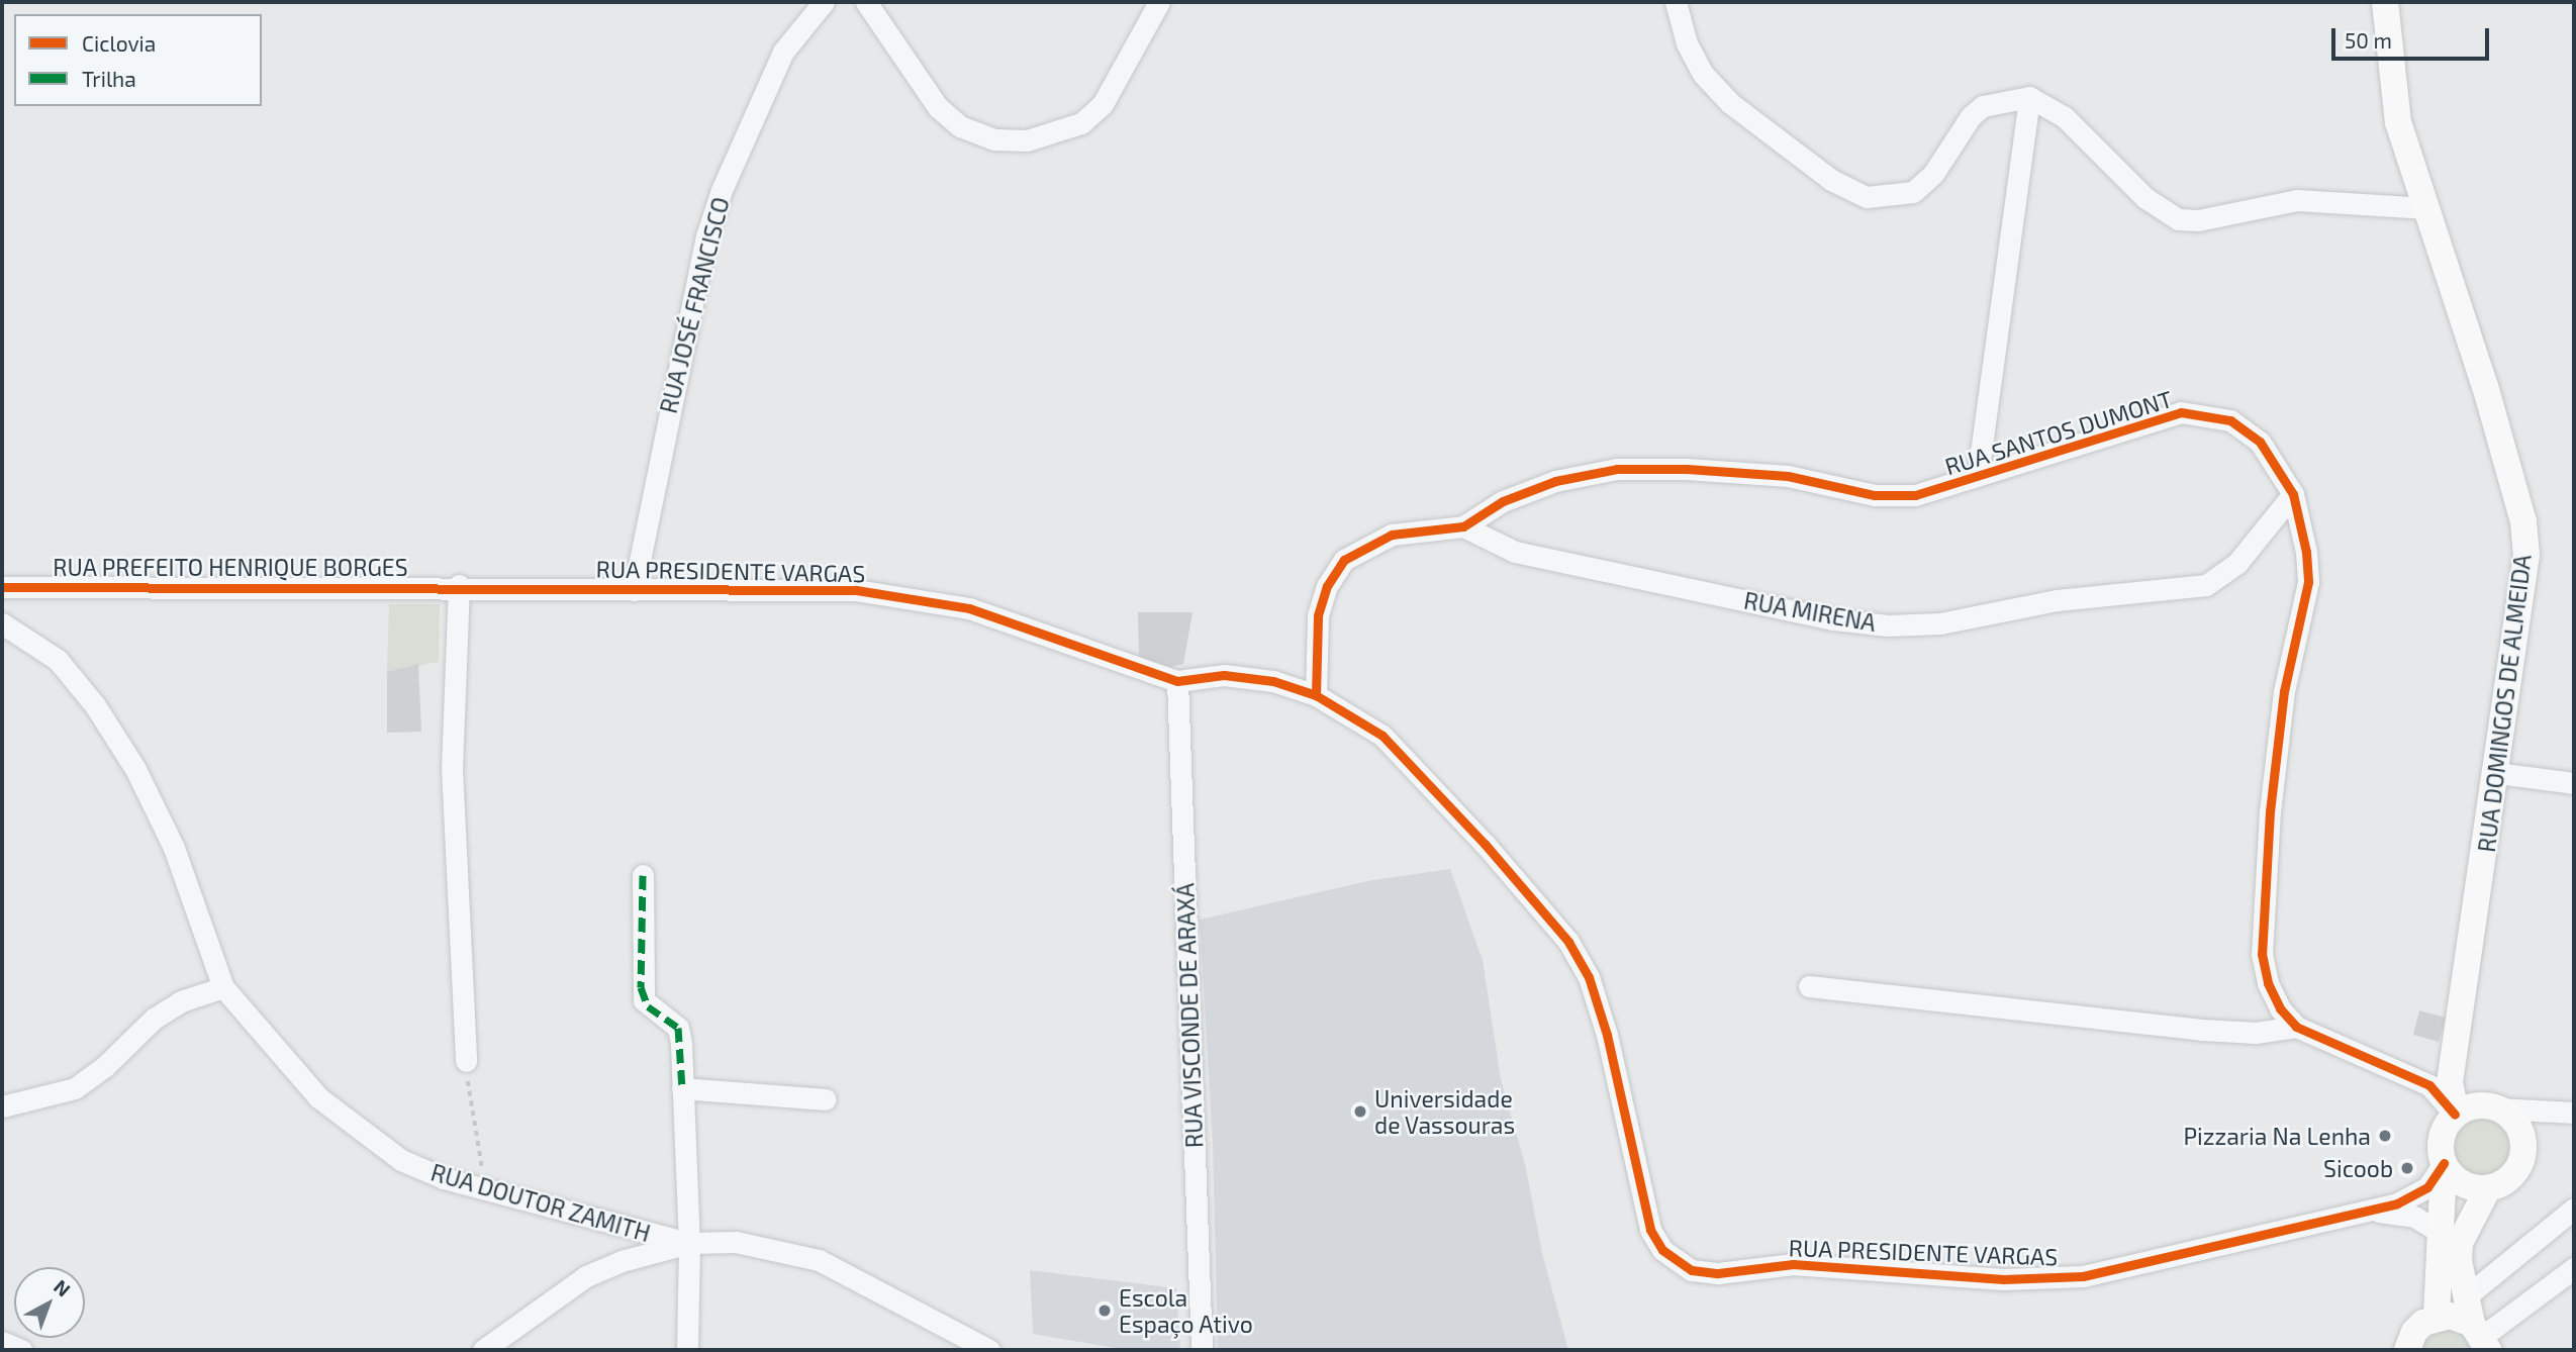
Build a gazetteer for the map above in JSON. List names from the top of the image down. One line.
{"streets":{"main road":["RUA DOMINGOS DE ALMEIDA"],"street":["RUA JOSÉ FRANCISCO","RUA SANTOS DUMONT","RUA PREFEITO HENRIQUE BORGES","RUA PRESIDENTE VARGAS","RUA MIRENA","RUA VISCONDE DE ARAXÁ","RUA DOUTOR ZAMITH"]},"crossings":[["RUA JOSÉ FRANCISCO","RUA PRESIDENTE VARGAS"],["RUA SANTOS DUMONT","RUA PRESIDENTE VARGAS"],["RUA SANTOS DUMONT","RUA MIRENA"],["RUA PREFEITO HENRIQUE BORGES","RUA PRESIDENTE VARGAS"],["RUA PRESIDENTE VARGAS","RUA DOMINGOS DE ALMEIDA"],["RUA PRESIDENTE VARGAS","RUA VISCONDE DE ARAXÁ"]],"places":["Universidade de Vassouras","Pizzaria Na Lenha","Sicoob","Escola Espaço Ativo"],"legend":["Ciclovia","Trilha"],"scale_bar":"50 m","north":"top right"}
